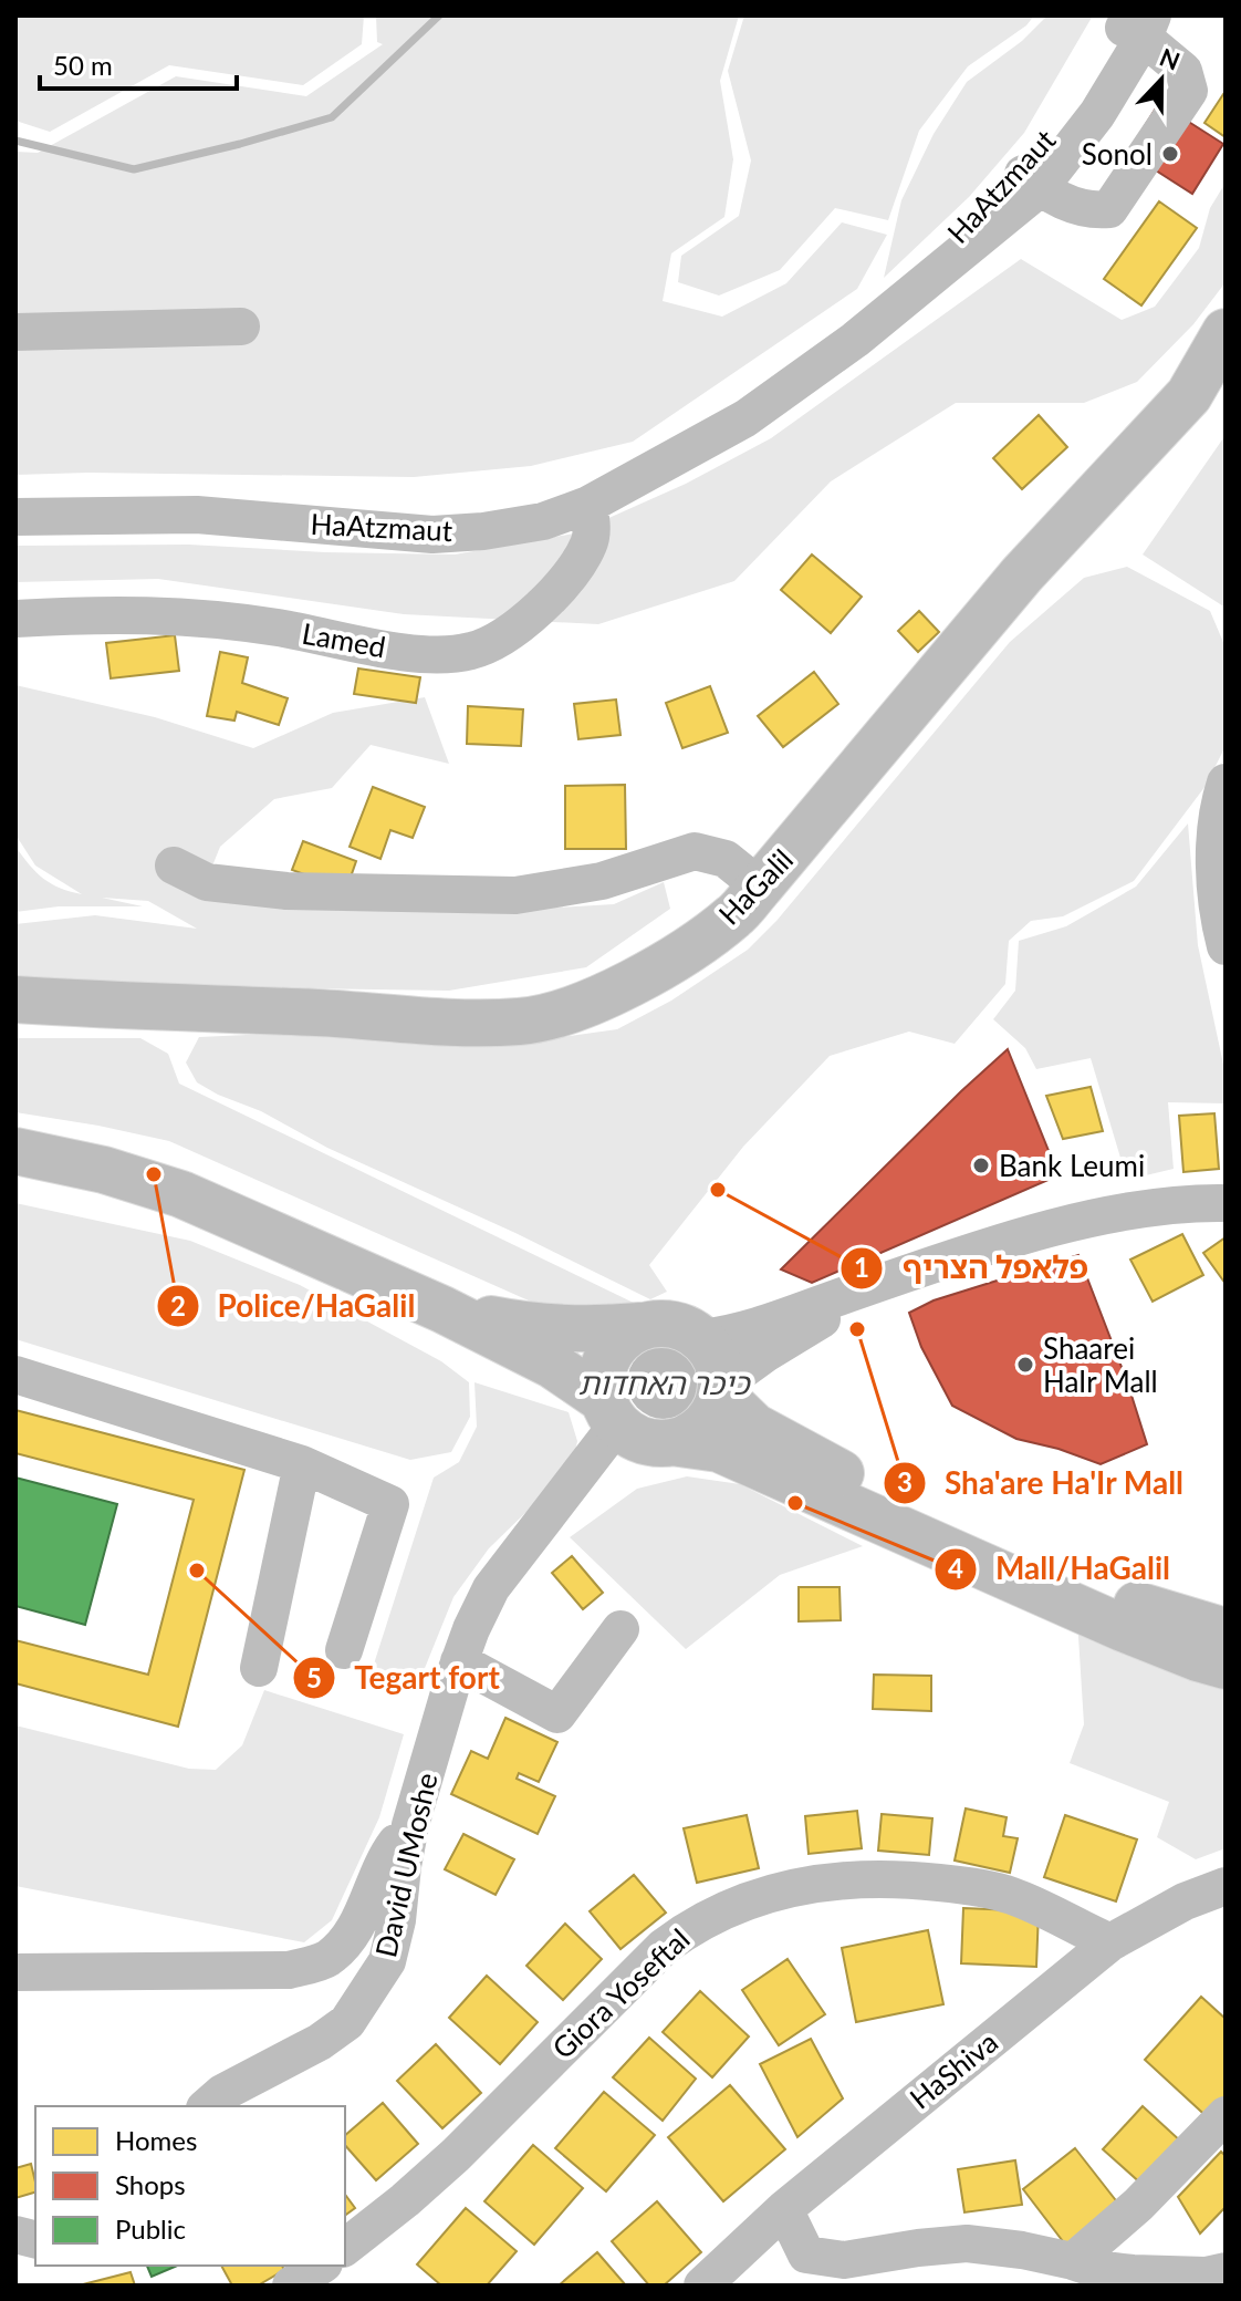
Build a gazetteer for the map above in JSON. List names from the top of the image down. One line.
{"streets":{"main road":["HaGalil"],"street":["HaAtzmaut","Lamed","David UMoshe","Giora Yoseftal","HaShiva"]},"crossings":[["HaAtzmaut","Lamed"],["Giora Yoseftal","HaShiva"]],"water":["כיכר האחדות"],"places":["Sonol","Bank Leumi","Police/HaGalil","פלאפל הצריף","Sha'are Ha'Ir Mall","Shaarei HaIr Mall","Mall/HaGalil","Tegart fort"],"legend":["Homes","Shops","Public"],"scale_bar":"50 m","north":"top"}
